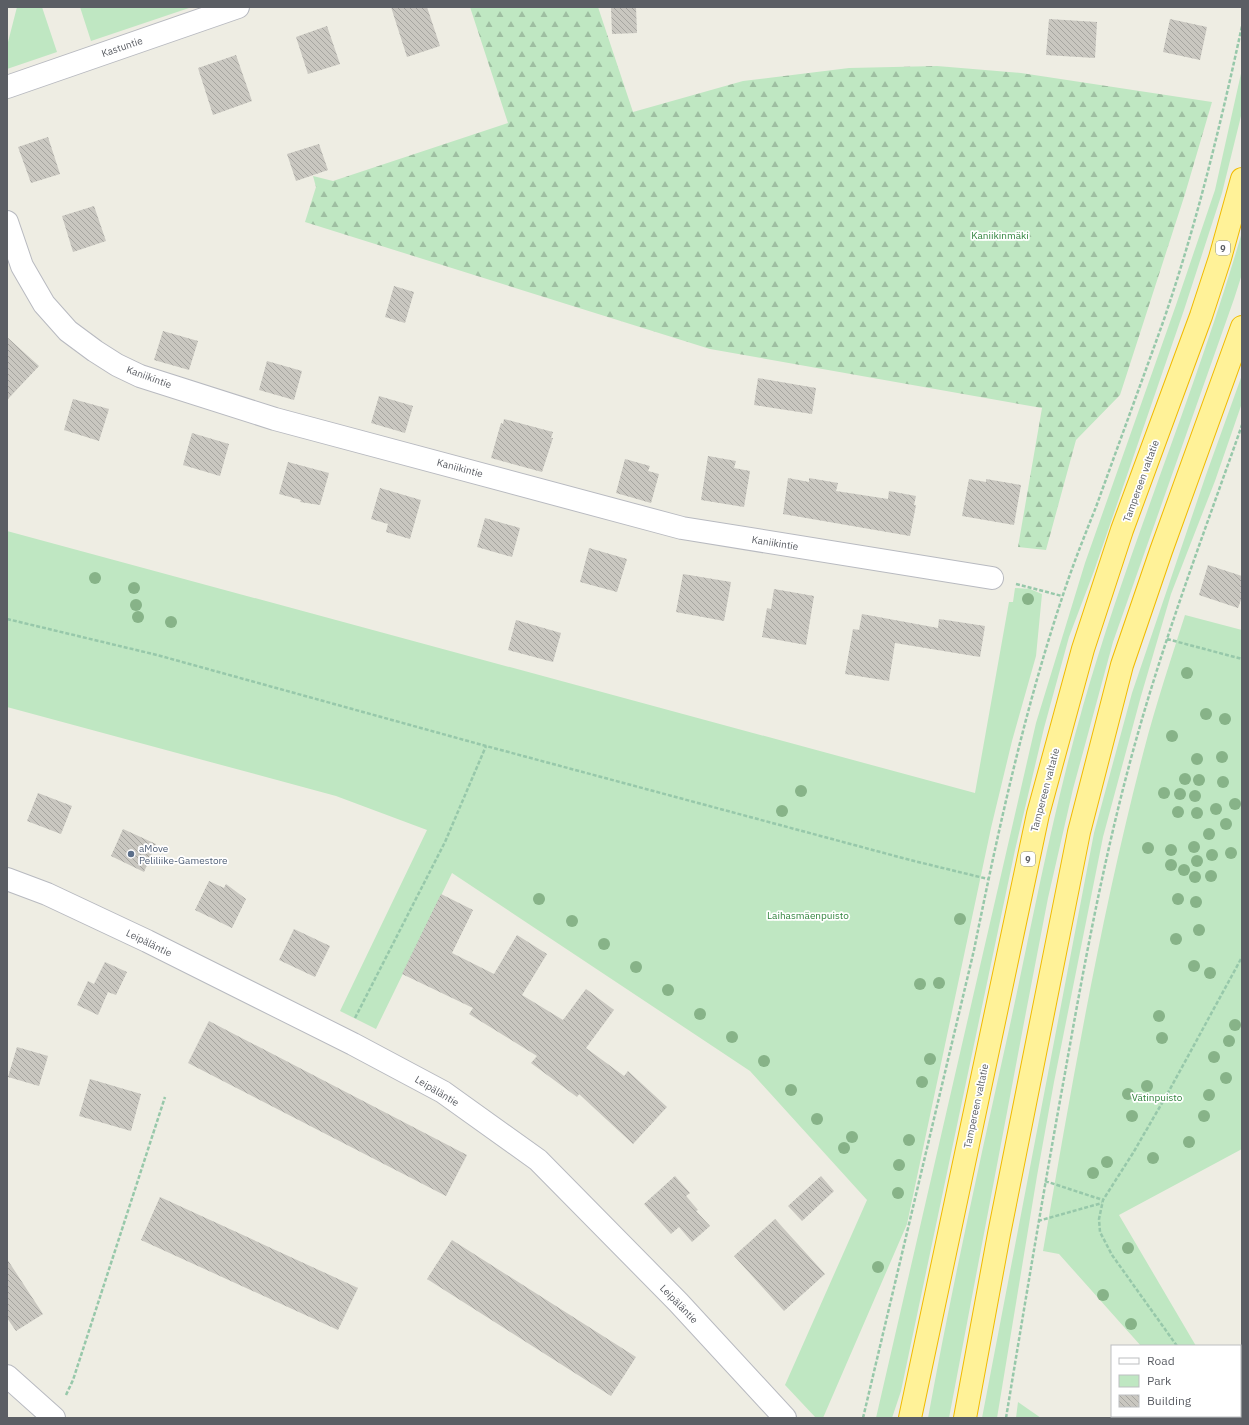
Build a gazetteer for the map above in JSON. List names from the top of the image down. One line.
{"streets":{"highway":["9","Tampereen valtatie"],"street":["Kastuntie","Kaniikintie","Leipäläntie"]},"parks":["Kaniikinmäki","Laihasmäenpuisto","Vätinpuisto"],"places":["aMove Peliliike-Gamestore"],"legend":["Road","Park","Building"]}
